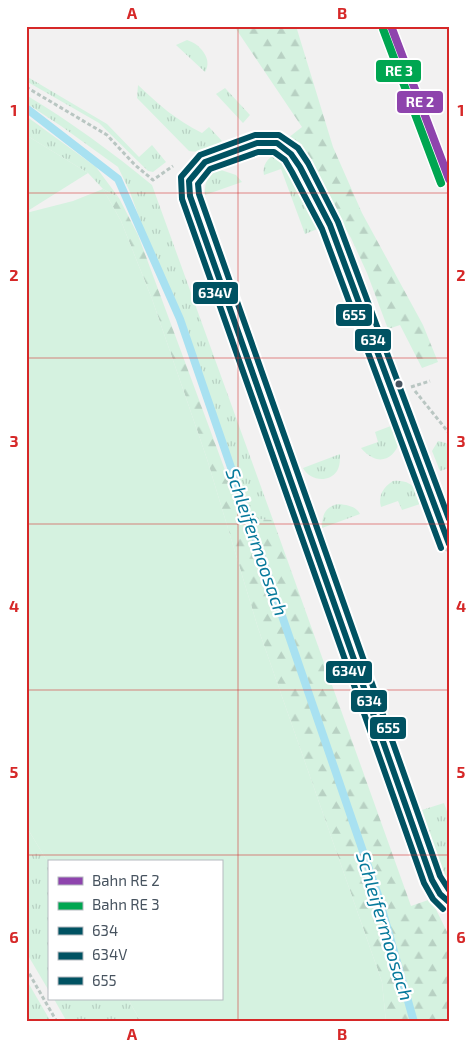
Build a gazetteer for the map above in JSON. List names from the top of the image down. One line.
{"water":["Schleifermoosach"],"lines":["transit line 634V","transit line 634","transit line 655"],"legend":["Bahn RE 2","Bahn RE 3","634","634V","655"],"grid":{"columns":["A","B"],"rows":["1","2","3","4","5","6"]}}
